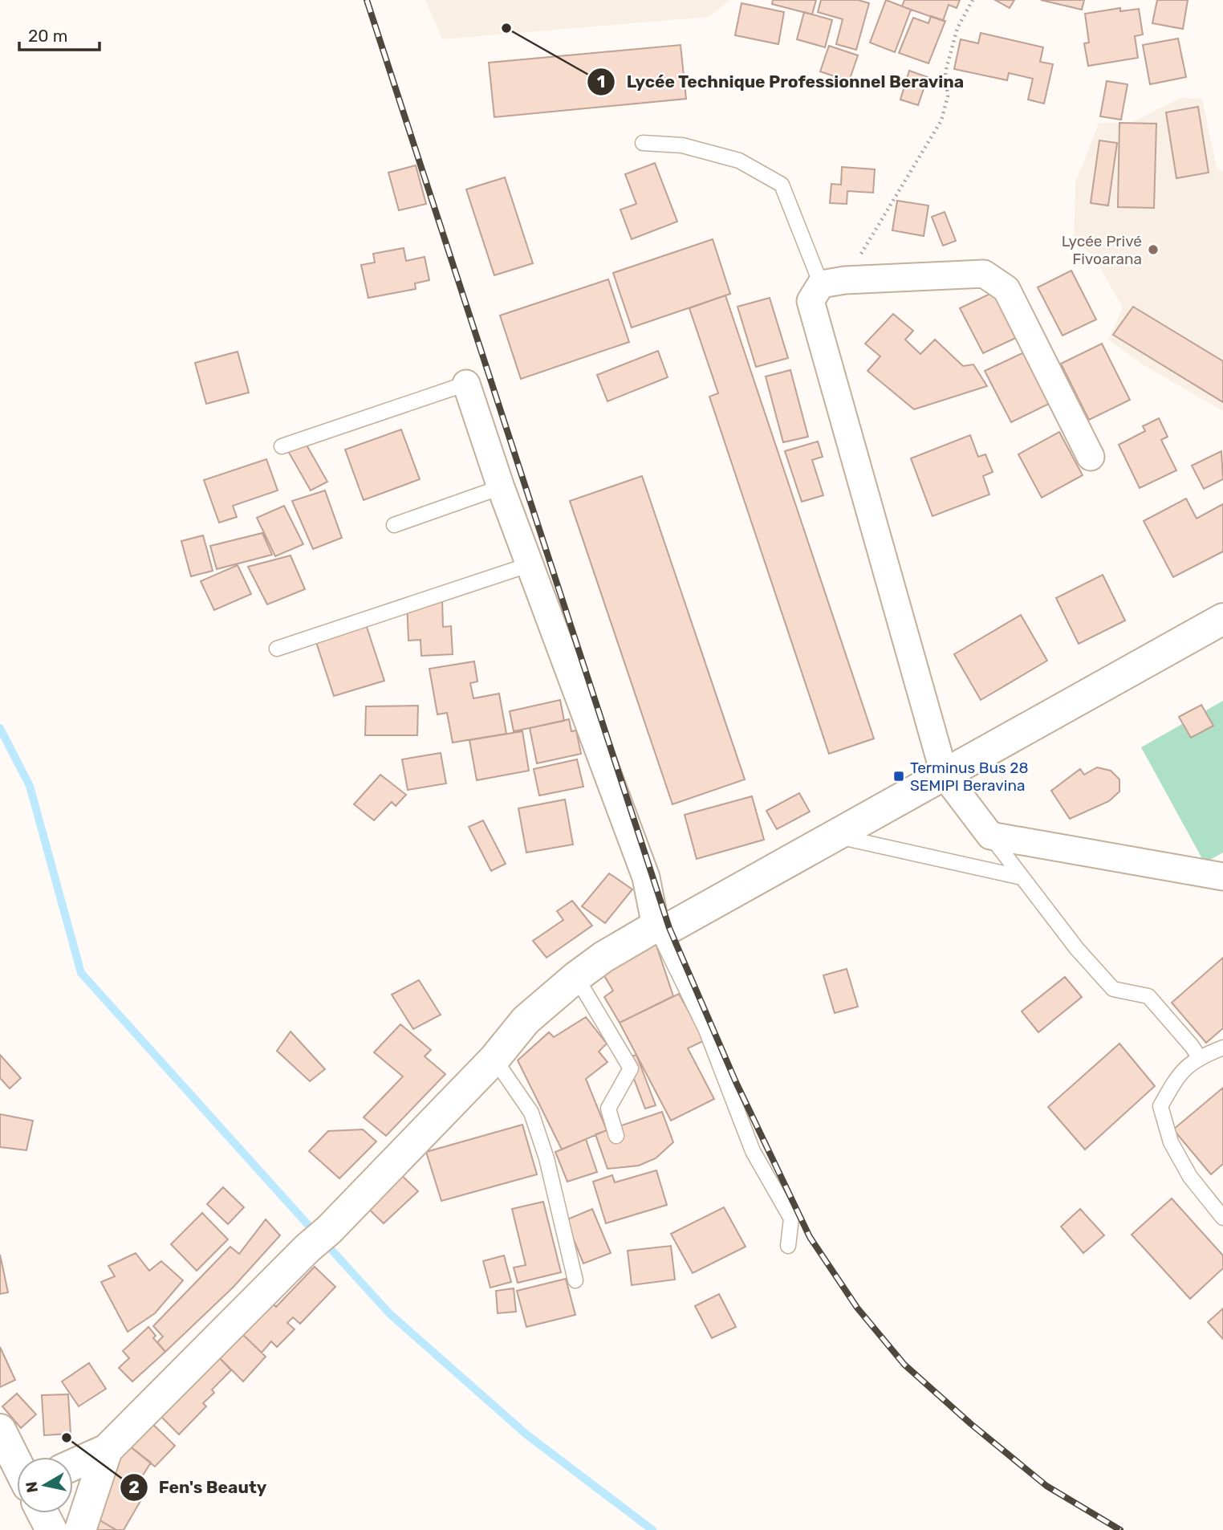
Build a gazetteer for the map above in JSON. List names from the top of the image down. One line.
{"places":{"other":["Lycée Technique Professionnel Beravina","Lycée Privé Fivoarana","Fen's Beauty"],"transit":["Terminus Bus 28 SEMIPI Beravina"]},"scale_bar":"20 m","north":"left"}
